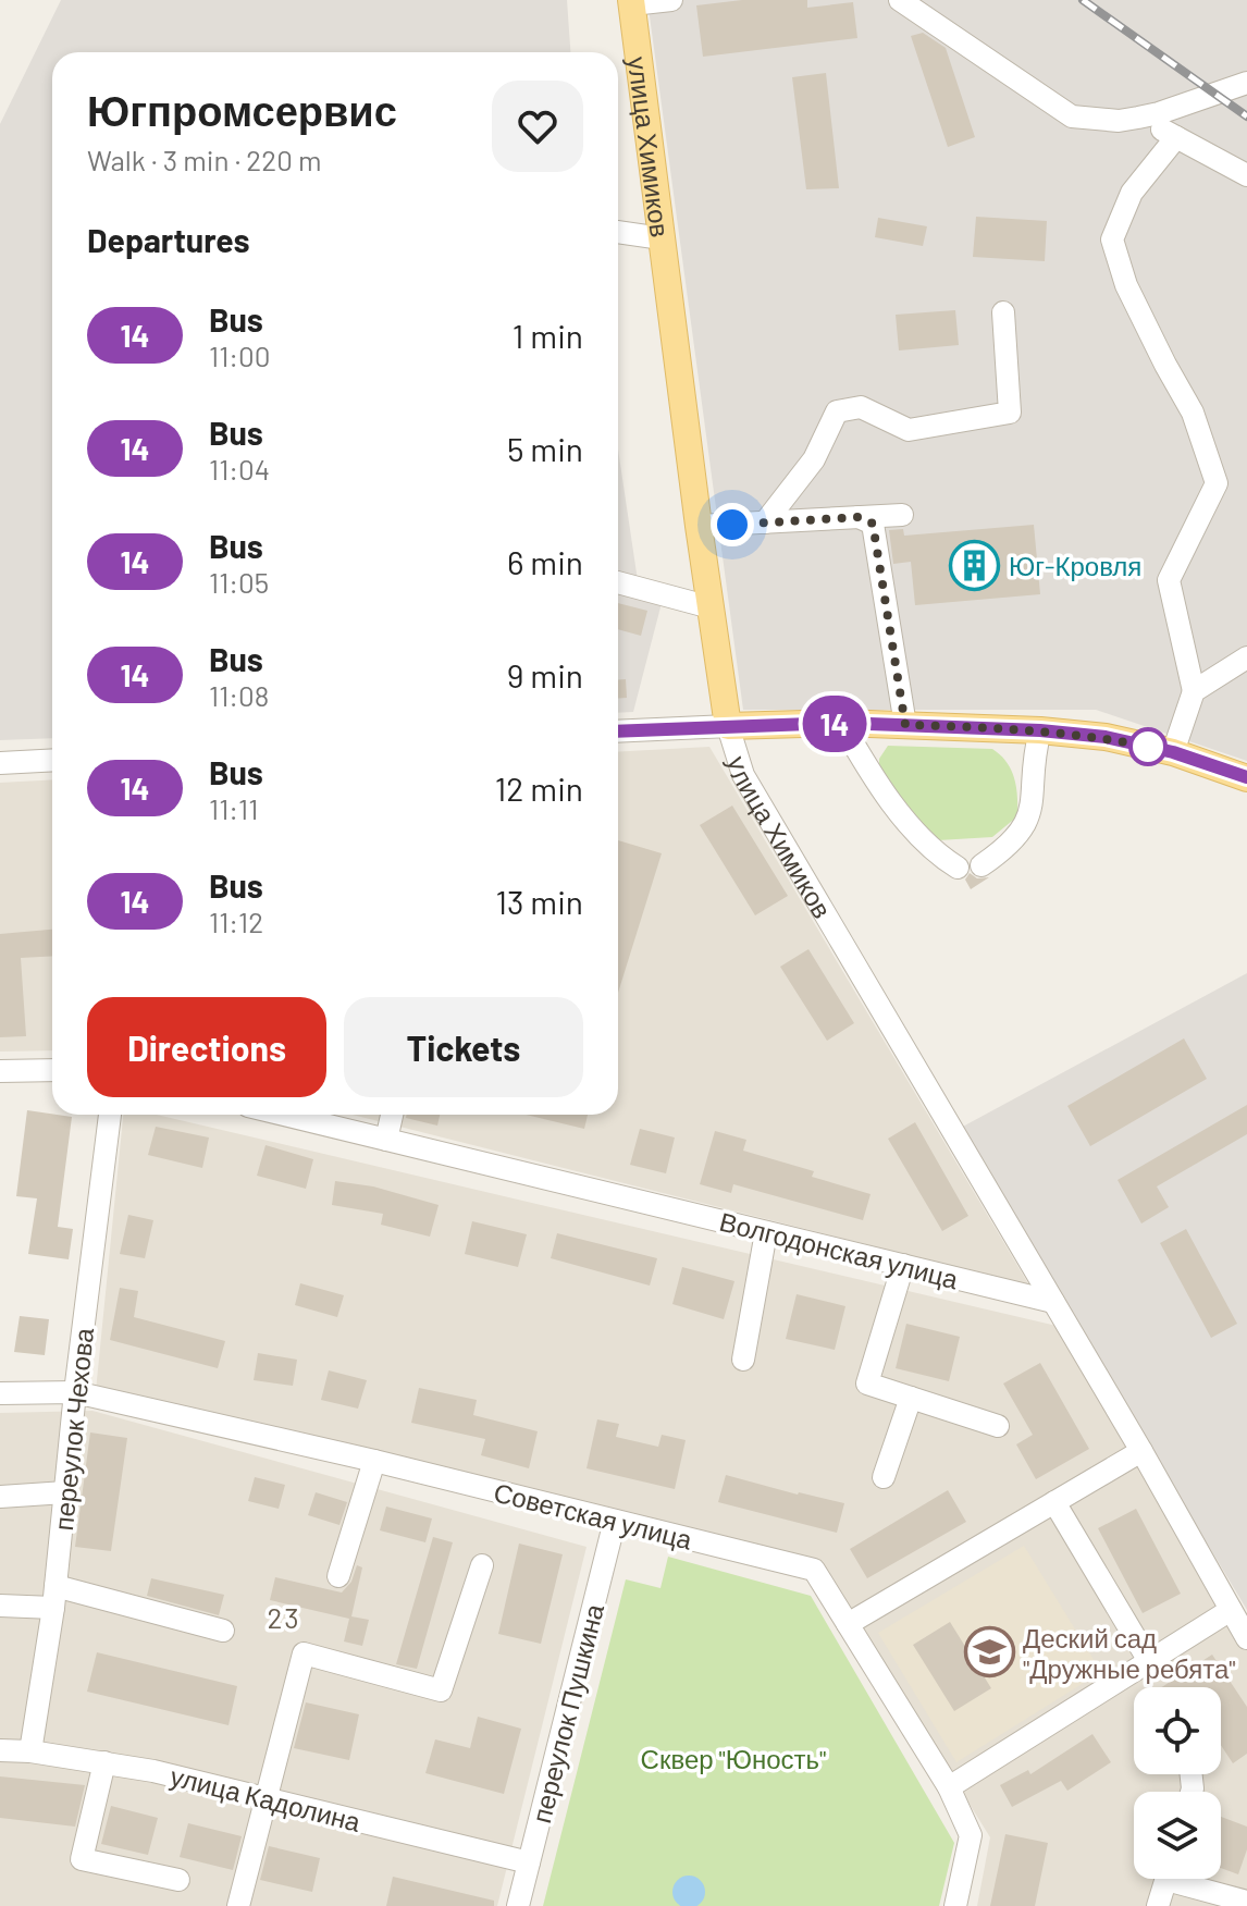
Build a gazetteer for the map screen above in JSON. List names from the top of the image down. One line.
{"streets":{"main road":["улица Химиков"],"street":["Волгодонская улица","переулок Чехова","Советская улица","переулок Пушкина","улица Кадолина"]},"crossings":[["улица Химиков","Волгодонская улица"],["переулок Чехова","Советская улица"],["переулок Чехова","улица Кадолина"],["Советская улица","переулок Пушкина"],["переулок Пушкина","улица Кадолина"]],"districts":["23"],"parks":["Сквер \"Юность\""],"places":{"building":["Юг-Кровля"],"school or university":["Деский сад \"Дружные ребята\""]},"lines":["bus line 14"],"page":{"on_map":"14","heading":[["Югпромсервис","Walk · 3 min · 220 m"],"Departures"],"list":[{"mark":"14","name":"Bus","note":"11:00","value":"1 min"},{"mark":"14","name":"Bus","note":"11:04","value":"5 min"},{"mark":"14","name":"Bus","note":"11:05","value":"6 min"},{"mark":"14","name":"Bus","note":"11:08","value":"9 min"},{"mark":"14","name":"Bus","note":"11:11","value":"12 min"},{"mark":"14","name":"Bus","note":"11:12","value":"13 min"}],"buttons":["Directions","Tickets"]}}
